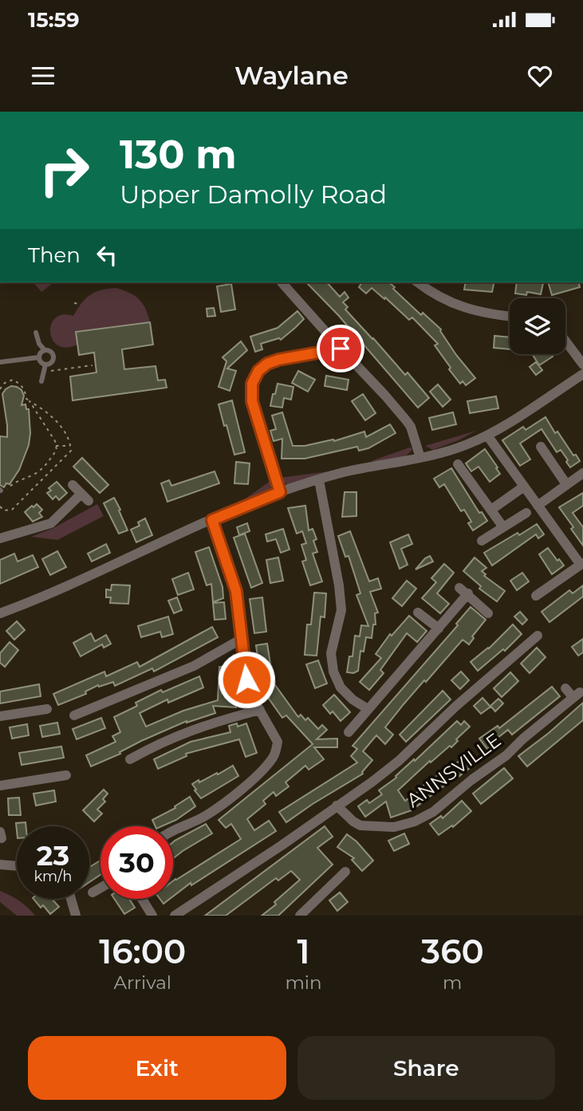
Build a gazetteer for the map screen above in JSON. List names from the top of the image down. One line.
{"streets":{"street":["ANNSVILLE"]},"page":{"status":"15:59","header":"Waylane","turn":["130 m","Upper Damolly Road"],"then":"Then","speed":"23 km/h","limit":"30","eta":["16:00","Arrival","1","min","360","m"],"buttons":["Exit","Share"]}}
